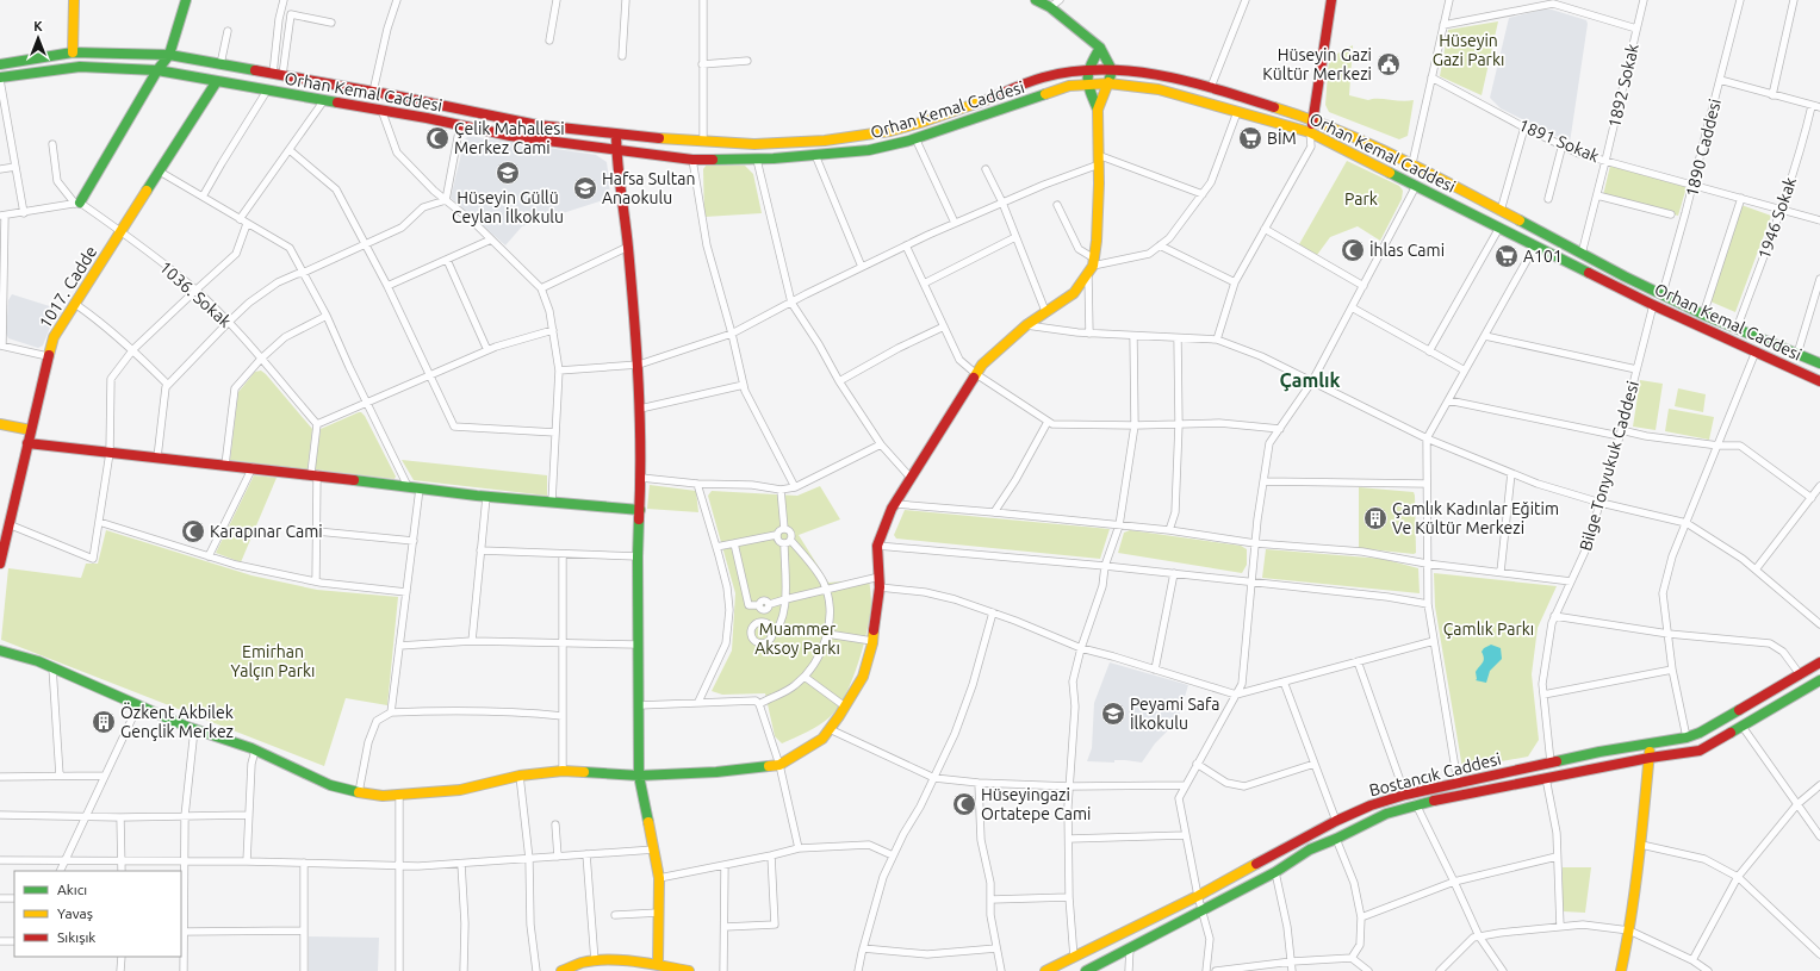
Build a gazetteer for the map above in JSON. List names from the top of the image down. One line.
{"streets":{"main road":["Orhan Kemal Caddesi","1017. Cadde","Bostancık Caddesi"],"street":["1892 Sokak","1891 Sokak","1890 Caddesi","1946 Sokak","1036. Sokak","Bilge Tonyukuk Caddesi"]},"crossings":[["1892 Sokak","Orhan Kemal Caddesi"],["1892 Sokak","1891 Sokak"],["Orhan Kemal Caddesi","1890 Caddesi"],["Orhan Kemal Caddesi","1946 Sokak"],["Orhan Kemal Caddesi","1017. Cadde"],["Orhan Kemal Caddesi","Bilge Tonyukuk Caddesi"],["1891 Sokak","1890 Caddesi"],["1891 Sokak","1946 Sokak"],["1017. Cadde","1036. Sokak"],["Bilge Tonyukuk Caddesi","Bostancık Caddesi"]],"districts":["Çamlık"],"parks":["Hüseyin Gazi Parkı","Park","Muammer Aksoy Parkı","Çamlık Parkı","Emirhan Yalçın Parkı"],"places":{"public building":["Hüseyin Gazi Kültür Merkezi"],"mosque":["Çelik Mahallesi Merkez Cami","İhlas Cami","Karapınar Cami","Hüseyingazi Ortatepe Cami"],"supermarket":["BİM","A101"],"school or university":["Hüseyin Güllü Ceylan İlkokulu","Hafsa Sultan Anaokulu","Peyami Safa İlkokulu"],"building":["Çamlık Kadınlar Eğitim Ve Kültür Merkezi","Özkent Akbilek Gençlik Merkez"]},"legend":["Akıcı","Yavaş","Sıkışık"],"north":"top"}
